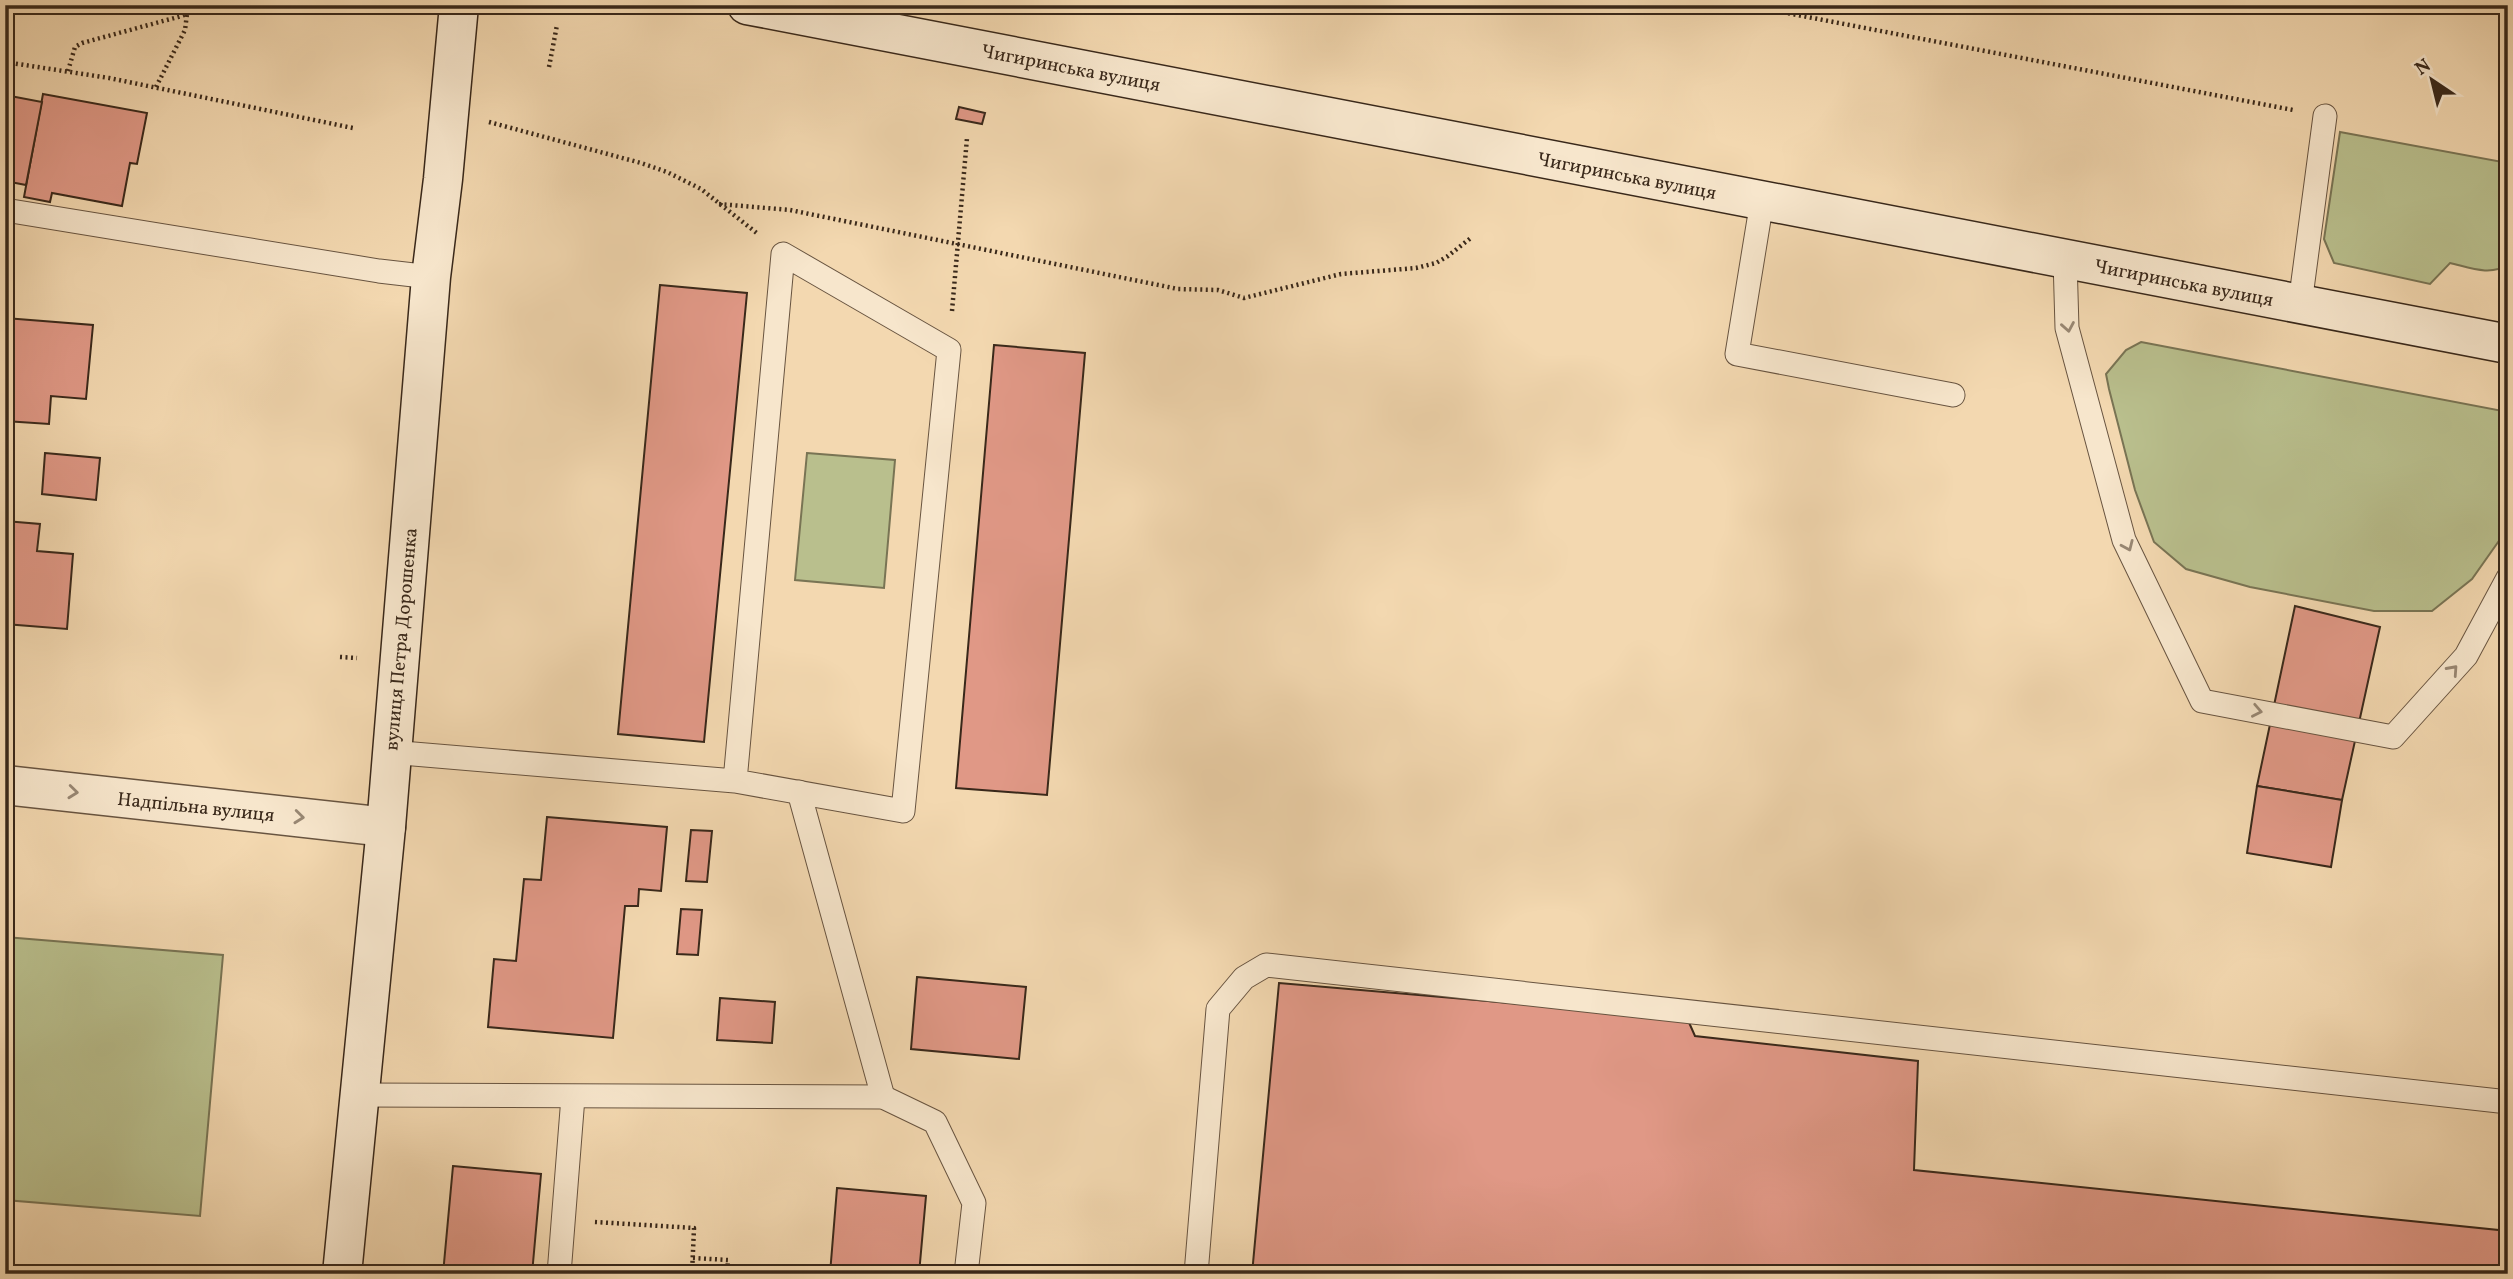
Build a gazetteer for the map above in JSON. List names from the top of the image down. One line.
{"streets":{"main road":["Чигиринська вулиця","вулиця Петра Дорошенка","Надпільна вулиця"]},"crossings":[["вулиця Петра Дорошенка","Надпільна вулиця"]],"one_way":["Надпільна вулиця"],"north":"top left"}
